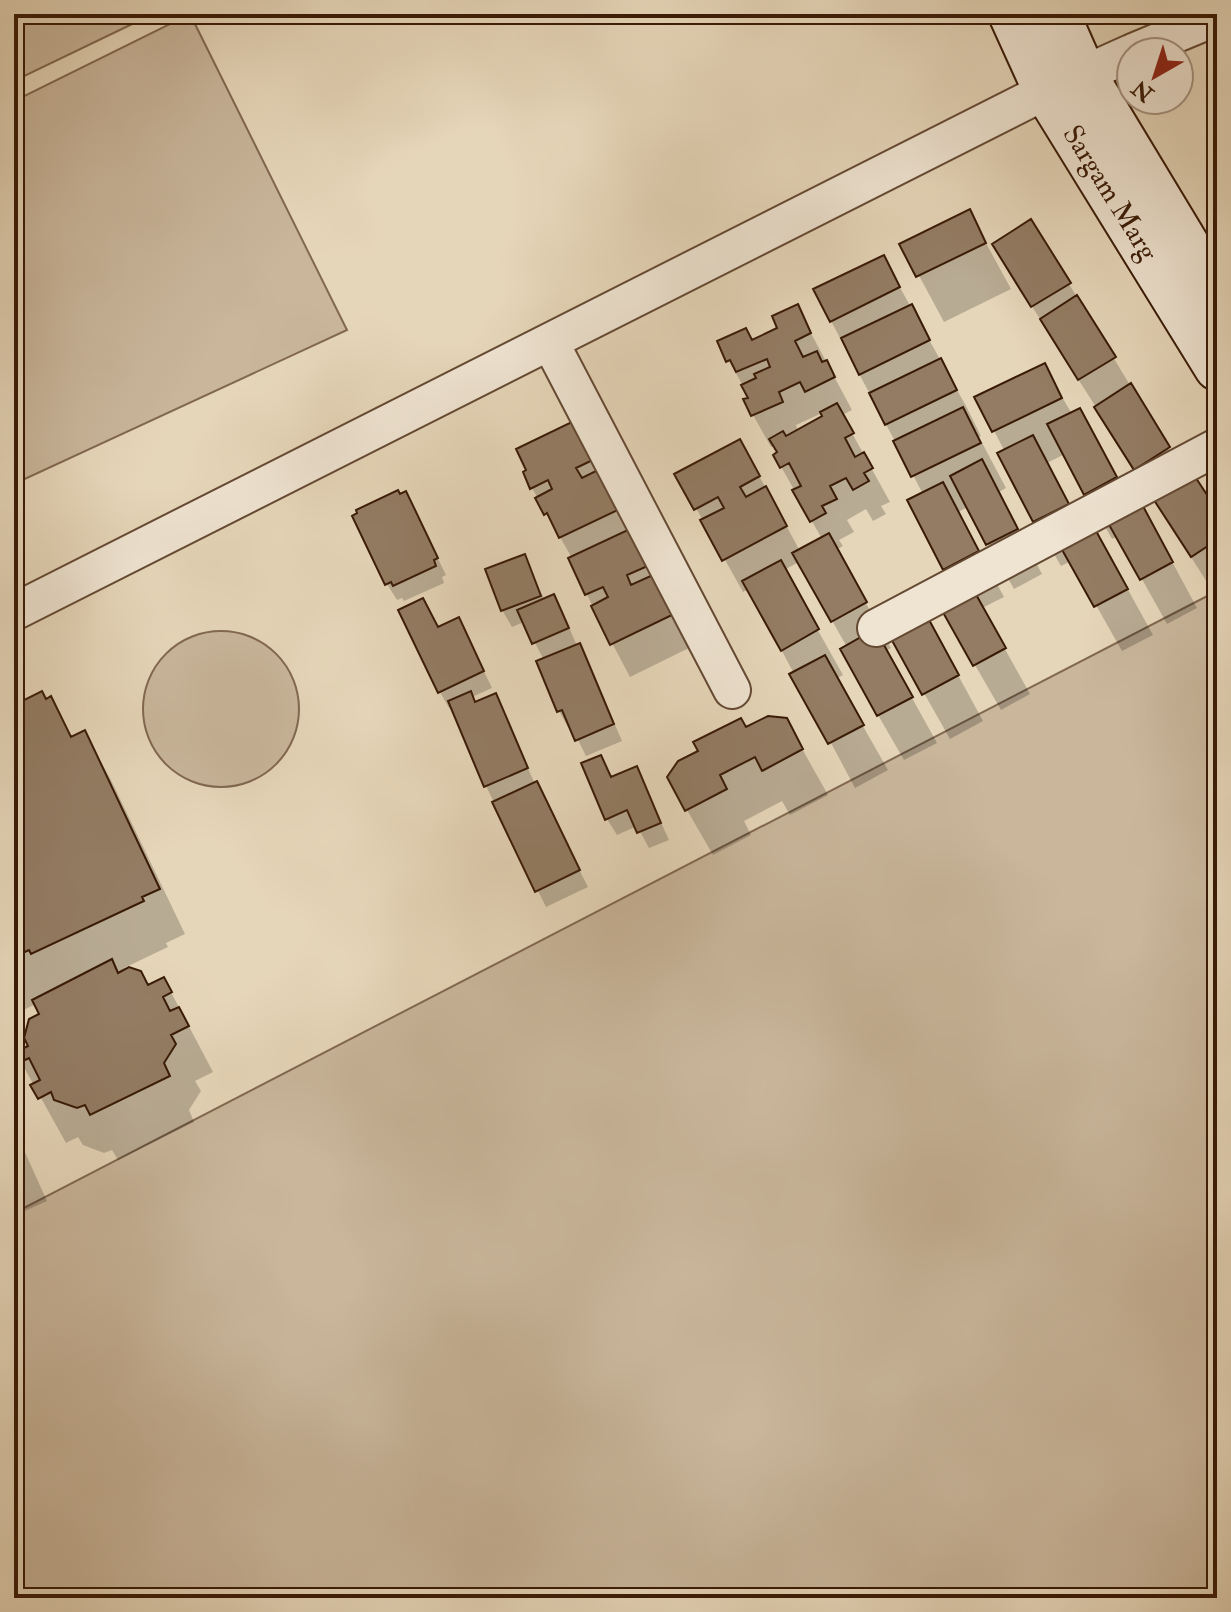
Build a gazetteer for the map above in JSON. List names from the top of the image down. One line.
{"streets":{"main road":["Sargam Marg"]},"north":"bottom left"}
